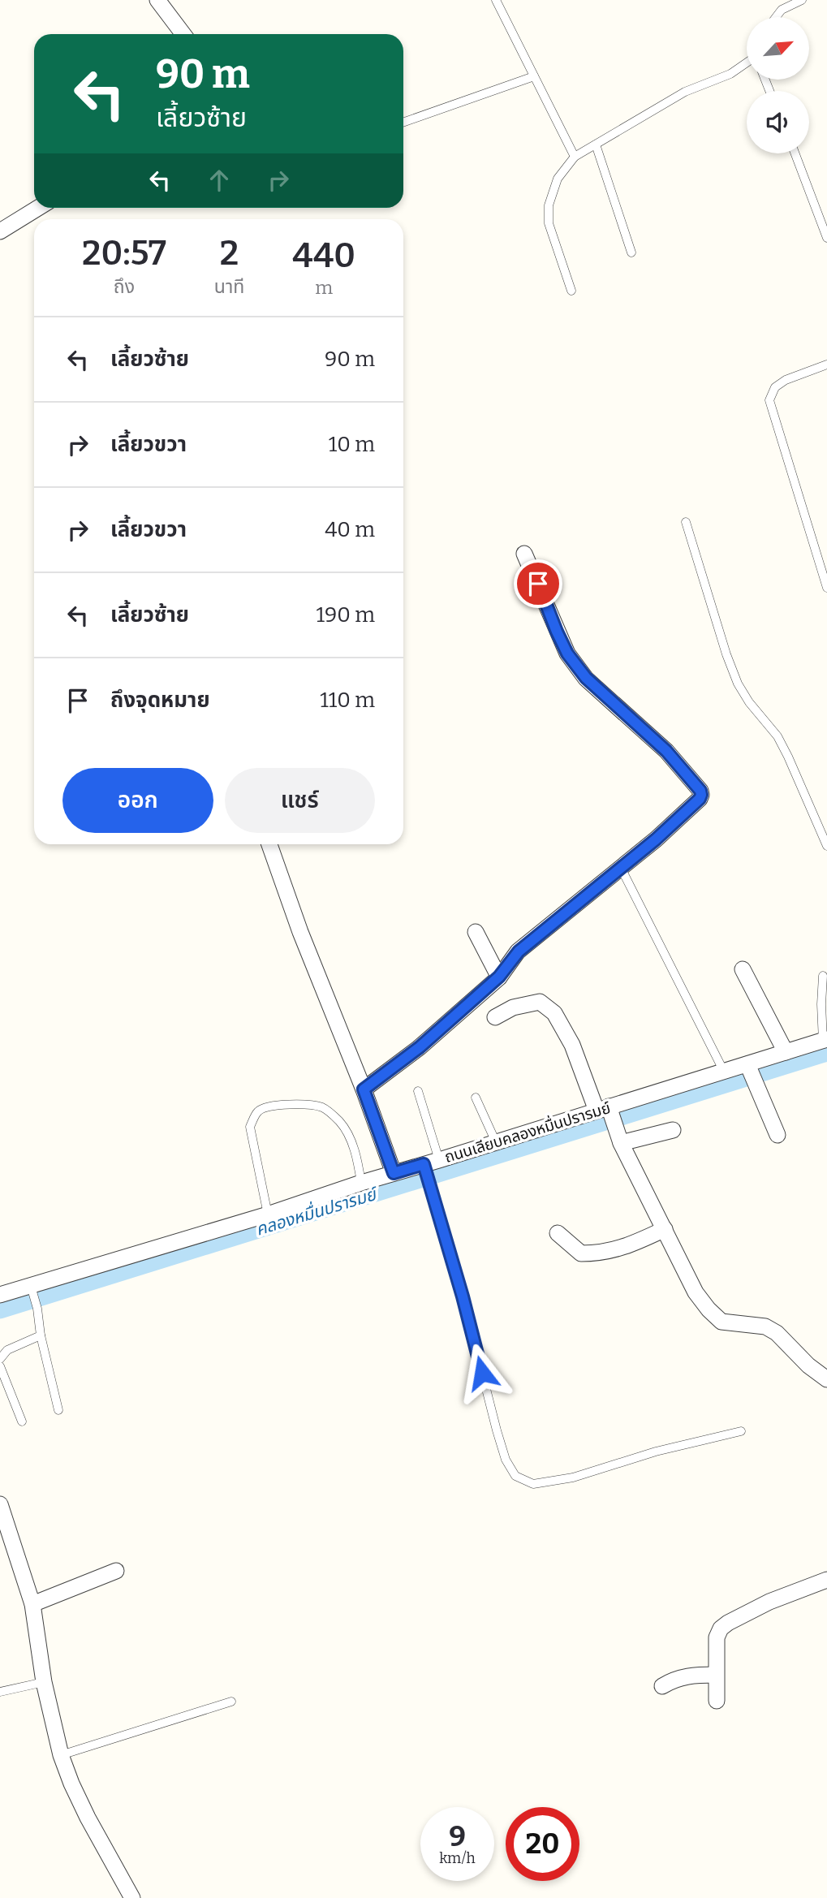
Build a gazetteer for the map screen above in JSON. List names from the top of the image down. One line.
{"streets":{"street":["ถนนเลียบคลองหมื่นปรารมย์"]},"water":["คลองหมื่นปรารมย์"],"north":"top right","page":{"turn":["90 m","เลี้ยวซ้าย"],"eta":["20:57","ถึง","2","นาที","440","m"],"list":[{"name":"เลี้ยวซ้าย","value":"90 m"},{"name":"เลี้ยวขวา","value":"10 m"},{"name":"เลี้ยวขวา","value":"40 m"},{"name":"เลี้ยวซ้าย","value":"190 m"},{"name":"ถึงจุดหมาย","value":"110 m"}],"buttons":["ออก","แชร์"],"speed":"9 km/h","limit":"20"}}
